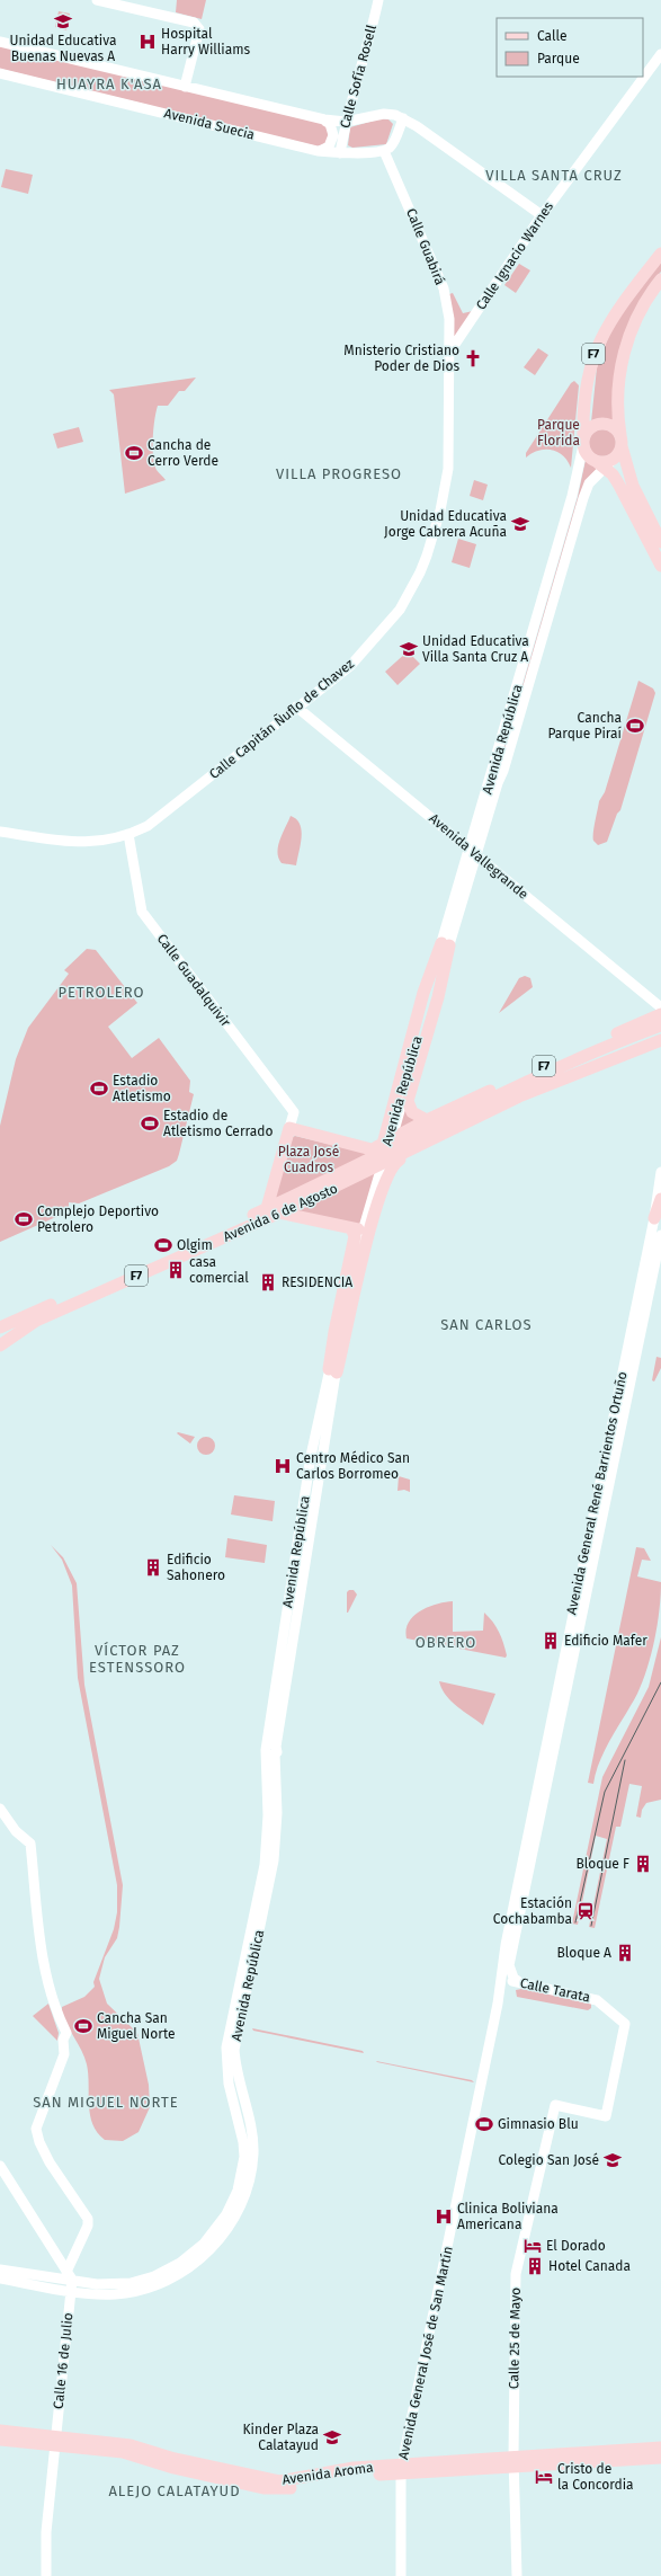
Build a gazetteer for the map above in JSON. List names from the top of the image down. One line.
{"streets":{"main road":["Calle Sofía Rosell","Avenida Suecia","Calle Guabirá","Calle Ignacio Warnes","F7","Calle Capitán Ñuflo de Chavez","Avenida República","Avenida Vallegrande","Calle Guadalquivir","Avenida 6 de Agosto","Avenida General René Barrientos Ortuño","Calle Tarata","Calle 25 de Mayo","Avenida General José de San Martín","Calle 16 de Julio","Avenida Aroma"]},"crossings":[["Calle Sofía Rosell","Avenida Suecia"],["Avenida Suecia","Calle Guabirá"],["Calle Guabirá","Calle Ignacio Warnes"],["Calle Guabirá","Calle Capitán Ñuflo de Chavez"],["Calle Ignacio Warnes","Calle Capitán Ñuflo de Chavez"],["F7","Avenida República"],["Calle Capitán Ñuflo de Chavez","Avenida Vallegrande"],["Calle Capitán Ñuflo de Chavez","Calle Guadalquivir"],["Avenida República","Avenida Vallegrande"],["Avenida República","Calle 16 de Julio"],["Avenida General René Barrientos Ortuño","Avenida General José de San Martín"],["Calle Tarata","Calle 25 de Mayo"],["Calle Tarata","Avenida General José de San Martín"],["Calle 25 de Mayo","Avenida Aroma"],["Avenida General José de San Martín","Avenida Aroma"],["Calle 16 de Julio","Avenida Aroma"]],"districts":["HUAYRA K'ASA","VILLA SANTA CRUZ","VILLA PROGRESO","PETROLERO","SAN CARLOS","OBRERO","VÍCTOR PAZ ESTENSSORO","SAN MIGUEL NORTE","ALEJO CALATAYUD"],"parks":["Parque Florida","Plaza José Cuadros"],"places":{"school or university":["Unidad Educativa Buenas Nuevas A","Unidad Educativa Jorge Cabrera Acuña","Unidad Educativa Villa Santa Cruz A","Colegio San José","Kinder Plaza Calatayud"],"hospital":["Hospital Harry Williams","Centro Médico San Carlos Borromeo","Clinica Boliviana Americana"],"church":["Mnisterio Cristiano Poder de Dios"],"sports":["Cancha de Cerro Verde","Cancha Parque Piraí","Estadio Atletismo","Estadio de Atletismo Cerrado","Complejo Deportivo Petrolero","Olgim","Cancha San Miguel Norte","Gimnasio Blu"],"building":["casa comercial","RESIDENCIA","Edificio Sahonero","Edificio Mafer","Bloque F","Bloque A","Hotel Canada"],"station":["Estación Cochabamba"],"hotel":["El Dorado","Cristo de la Concordia"]},"legend":["Calle","Parque"]}
